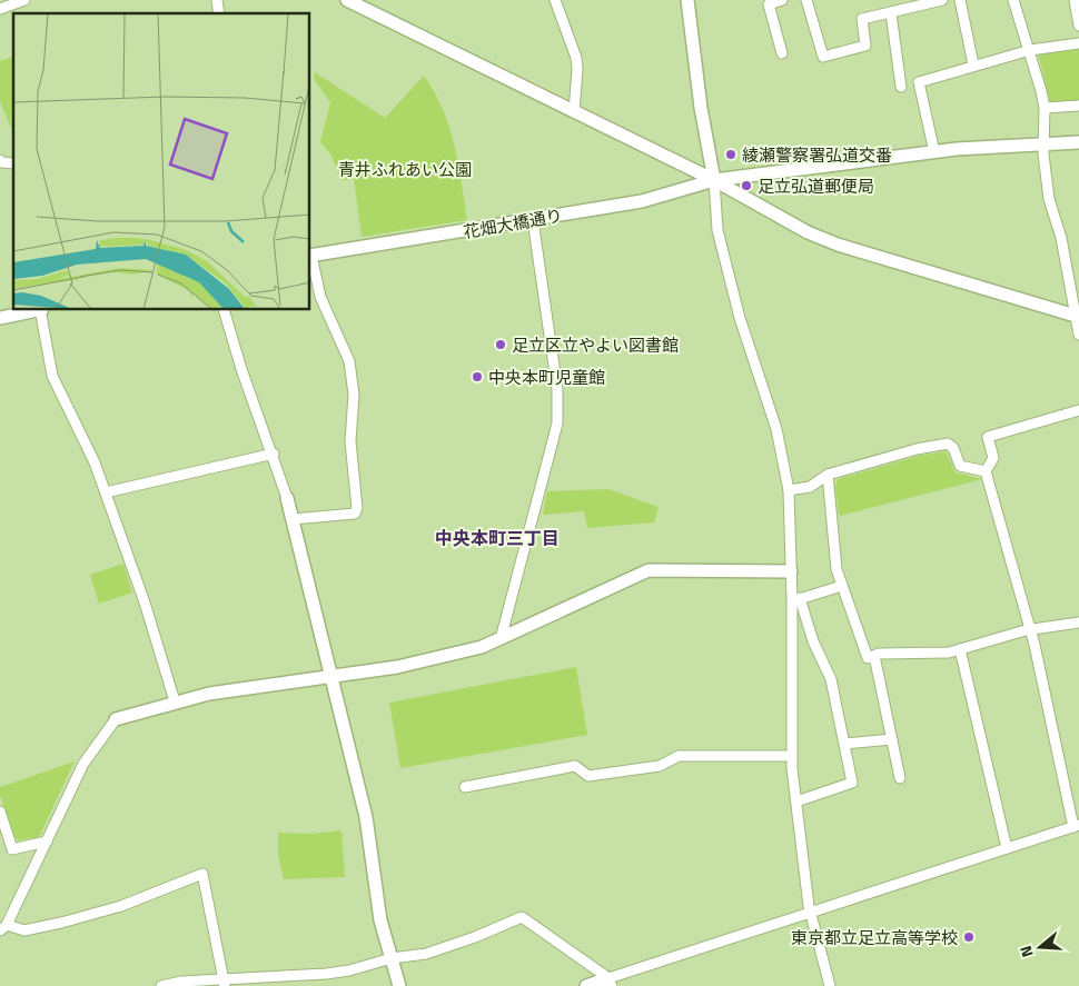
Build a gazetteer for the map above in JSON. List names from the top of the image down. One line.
{"streets":{"street":["花畑大橋通り"]},"districts":["中央本町三丁目"],"parks":["青井ふれあい公園"],"places":["綾瀬警察署弘道交番","足立弘道郵便局","足立区立やよい図書館","中央本町児童館","東京都立足立高等学校"],"north":"left"}
